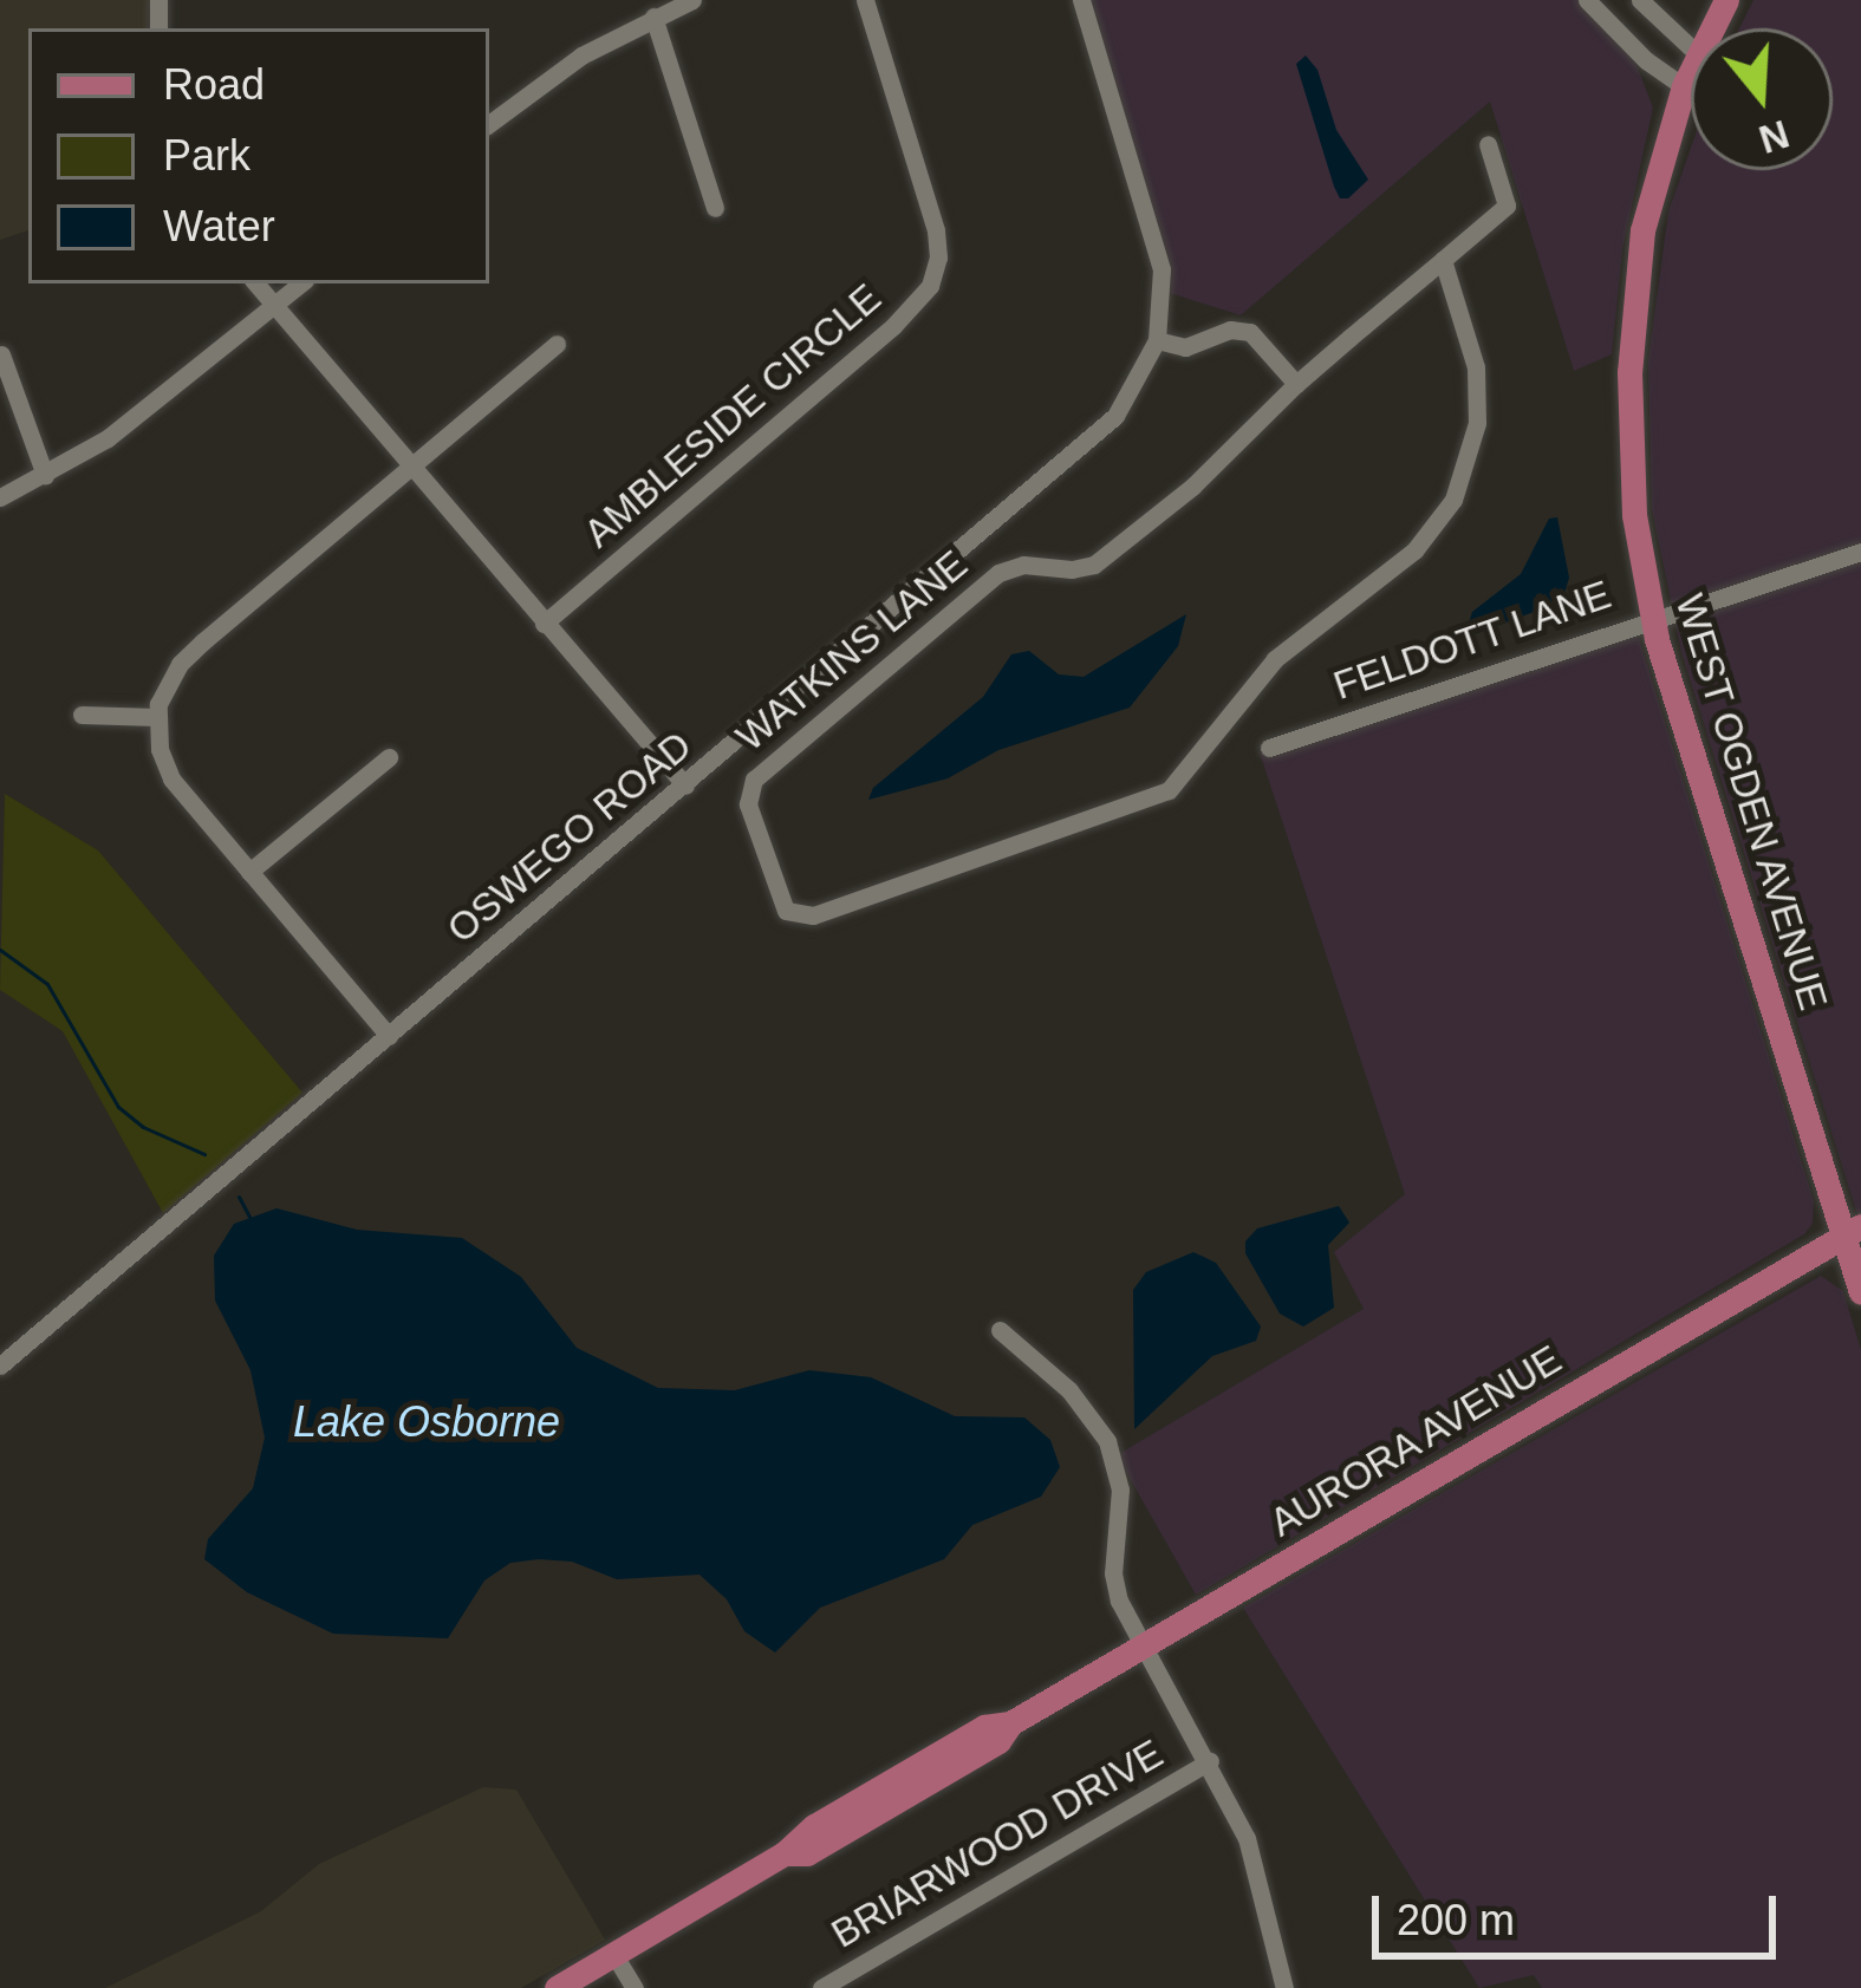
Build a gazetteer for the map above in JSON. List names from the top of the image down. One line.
{"streets":{"main road":["WEST OGDEN AVENUE","AURORA AVENUE"],"street":["AMBLESIDE CIRCLE","FELDOTT LANE","WATKINS LANE","OSWEGO ROAD","BRIARWOOD DRIVE"]},"crossings":[["FELDOTT LANE","WEST OGDEN AVENUE"],["WEST OGDEN AVENUE","AURORA AVENUE"]],"water":["Lake Osborne"],"legend":["Road","Park","Water"],"scale_bar":"200 m","north":"bottom"}
